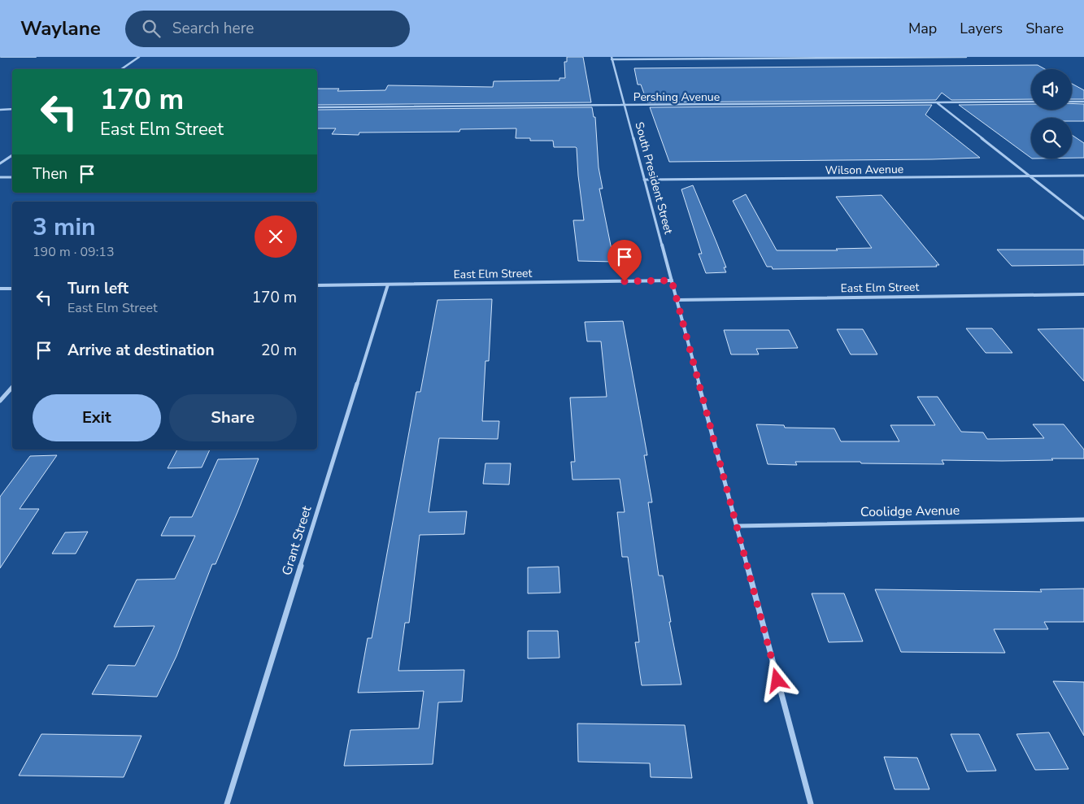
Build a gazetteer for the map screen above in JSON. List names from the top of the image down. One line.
{"streets":{"street":["Pershing Avenue","Wilson Avenue","South President Street","East Elm Street","Coolidge Avenue","Grant Street"]},"crossings":[["Pershing Avenue","South President Street"],["Wilson Avenue","South President Street"],["South President Street","East Elm Street"],["East Elm Street","Grant Street"]],"page":{"header":"Waylane","search":"Search here","nav":["Map","Layers","Share"],"turn":["170 m","East Elm Street"],"then":"Then","heading":["3 min","190 m · 09:13"],"list":[{"name":"Turn left","note":"East Elm Street","value":"170 m"},{"name":"Arrive at destination","value":"20 m"}],"buttons":["Exit","Share"]}}
